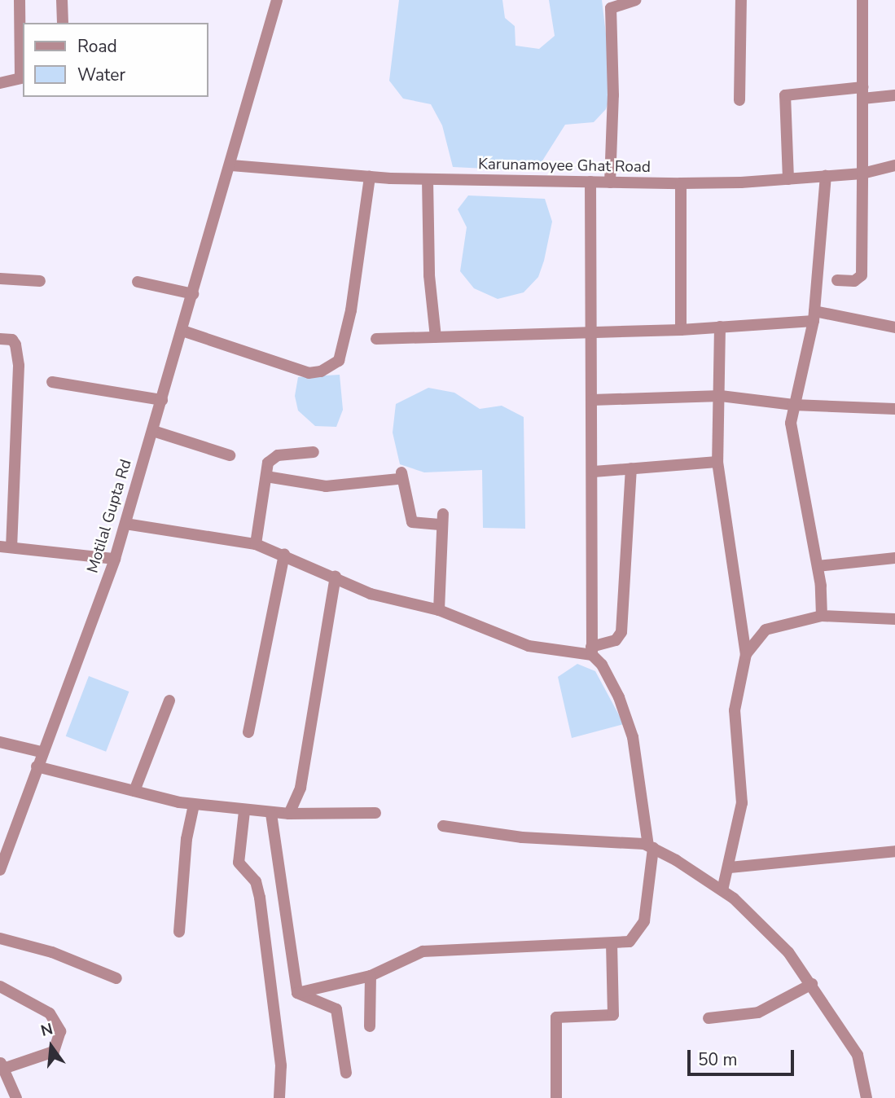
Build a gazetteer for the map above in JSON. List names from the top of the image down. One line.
{"streets":{"street":["Karunamoyee Ghat Road","Motilal Gupta Rd"]},"crossings":[["Karunamoyee Ghat Road","Motilal Gupta Rd"]],"legend":["Road","Water"],"scale_bar":"50 m","north":"top"}
